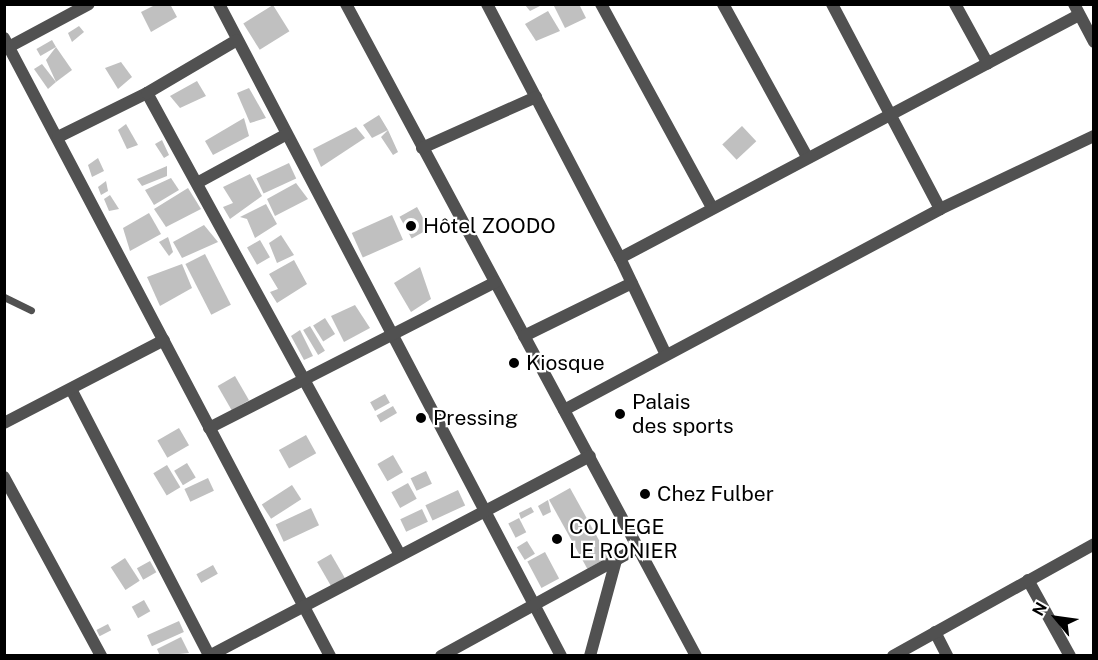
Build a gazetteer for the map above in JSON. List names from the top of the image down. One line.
{"places":["Hôtel ZOODO","Kiosque","Palais des sports","Pressing","Chez Fulber","COLLEGE LE RONIER"],"north":"top left"}
